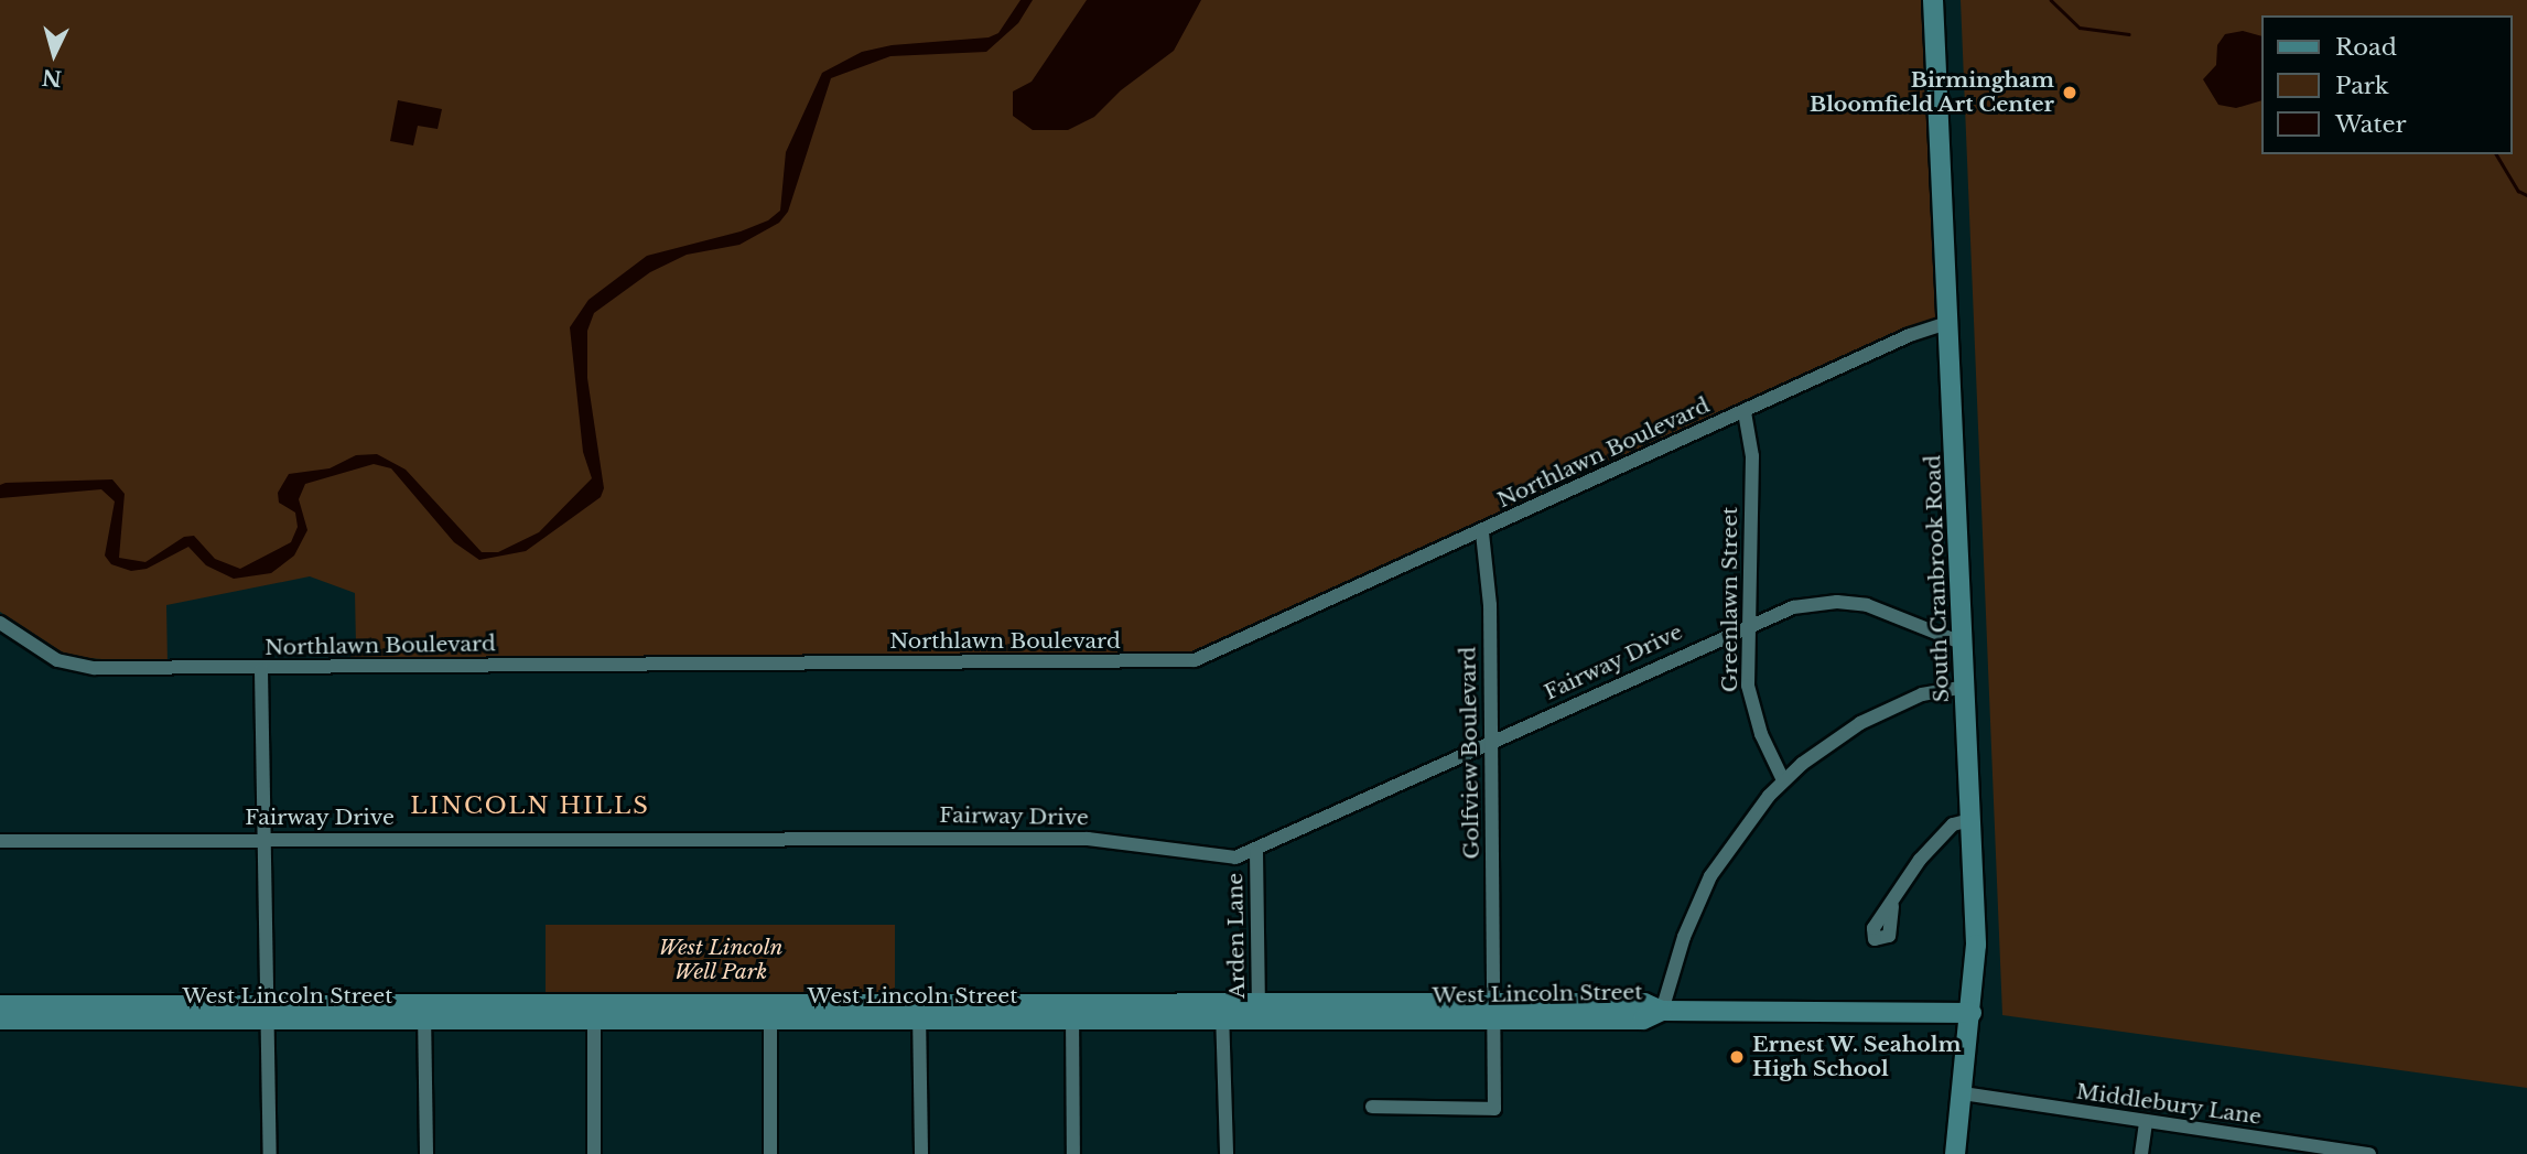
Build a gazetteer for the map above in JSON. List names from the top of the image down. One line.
{"streets":{"street":["Northlawn Boulevard","South Cranbrook Road","Greenlawn Street","Fairway Drive","Golfview Boulevard","Arden Lane","West Lincoln Street","Middlebury Lane"]},"crossings":[["Northlawn Boulevard","South Cranbrook Road"],["Northlawn Boulevard","Greenlawn Street"],["Northlawn Boulevard","Golfview Boulevard"],["South Cranbrook Road","Fairway Drive"],["South Cranbrook Road","West Lincoln Street"],["South Cranbrook Road","Middlebury Lane"],["Greenlawn Street","Fairway Drive"],["Fairway Drive","Golfview Boulevard"],["Fairway Drive","Arden Lane"],["Golfview Boulevard","West Lincoln Street"],["Arden Lane","West Lincoln Street"]],"districts":["LINCOLN HILLS"],"parks":["West Lincoln Well Park"],"places":["Birmingham Bloomfield Art Center","Ernest W. Seaholm High School"],"legend":["Road","Park","Water"],"north":"bottom"}
